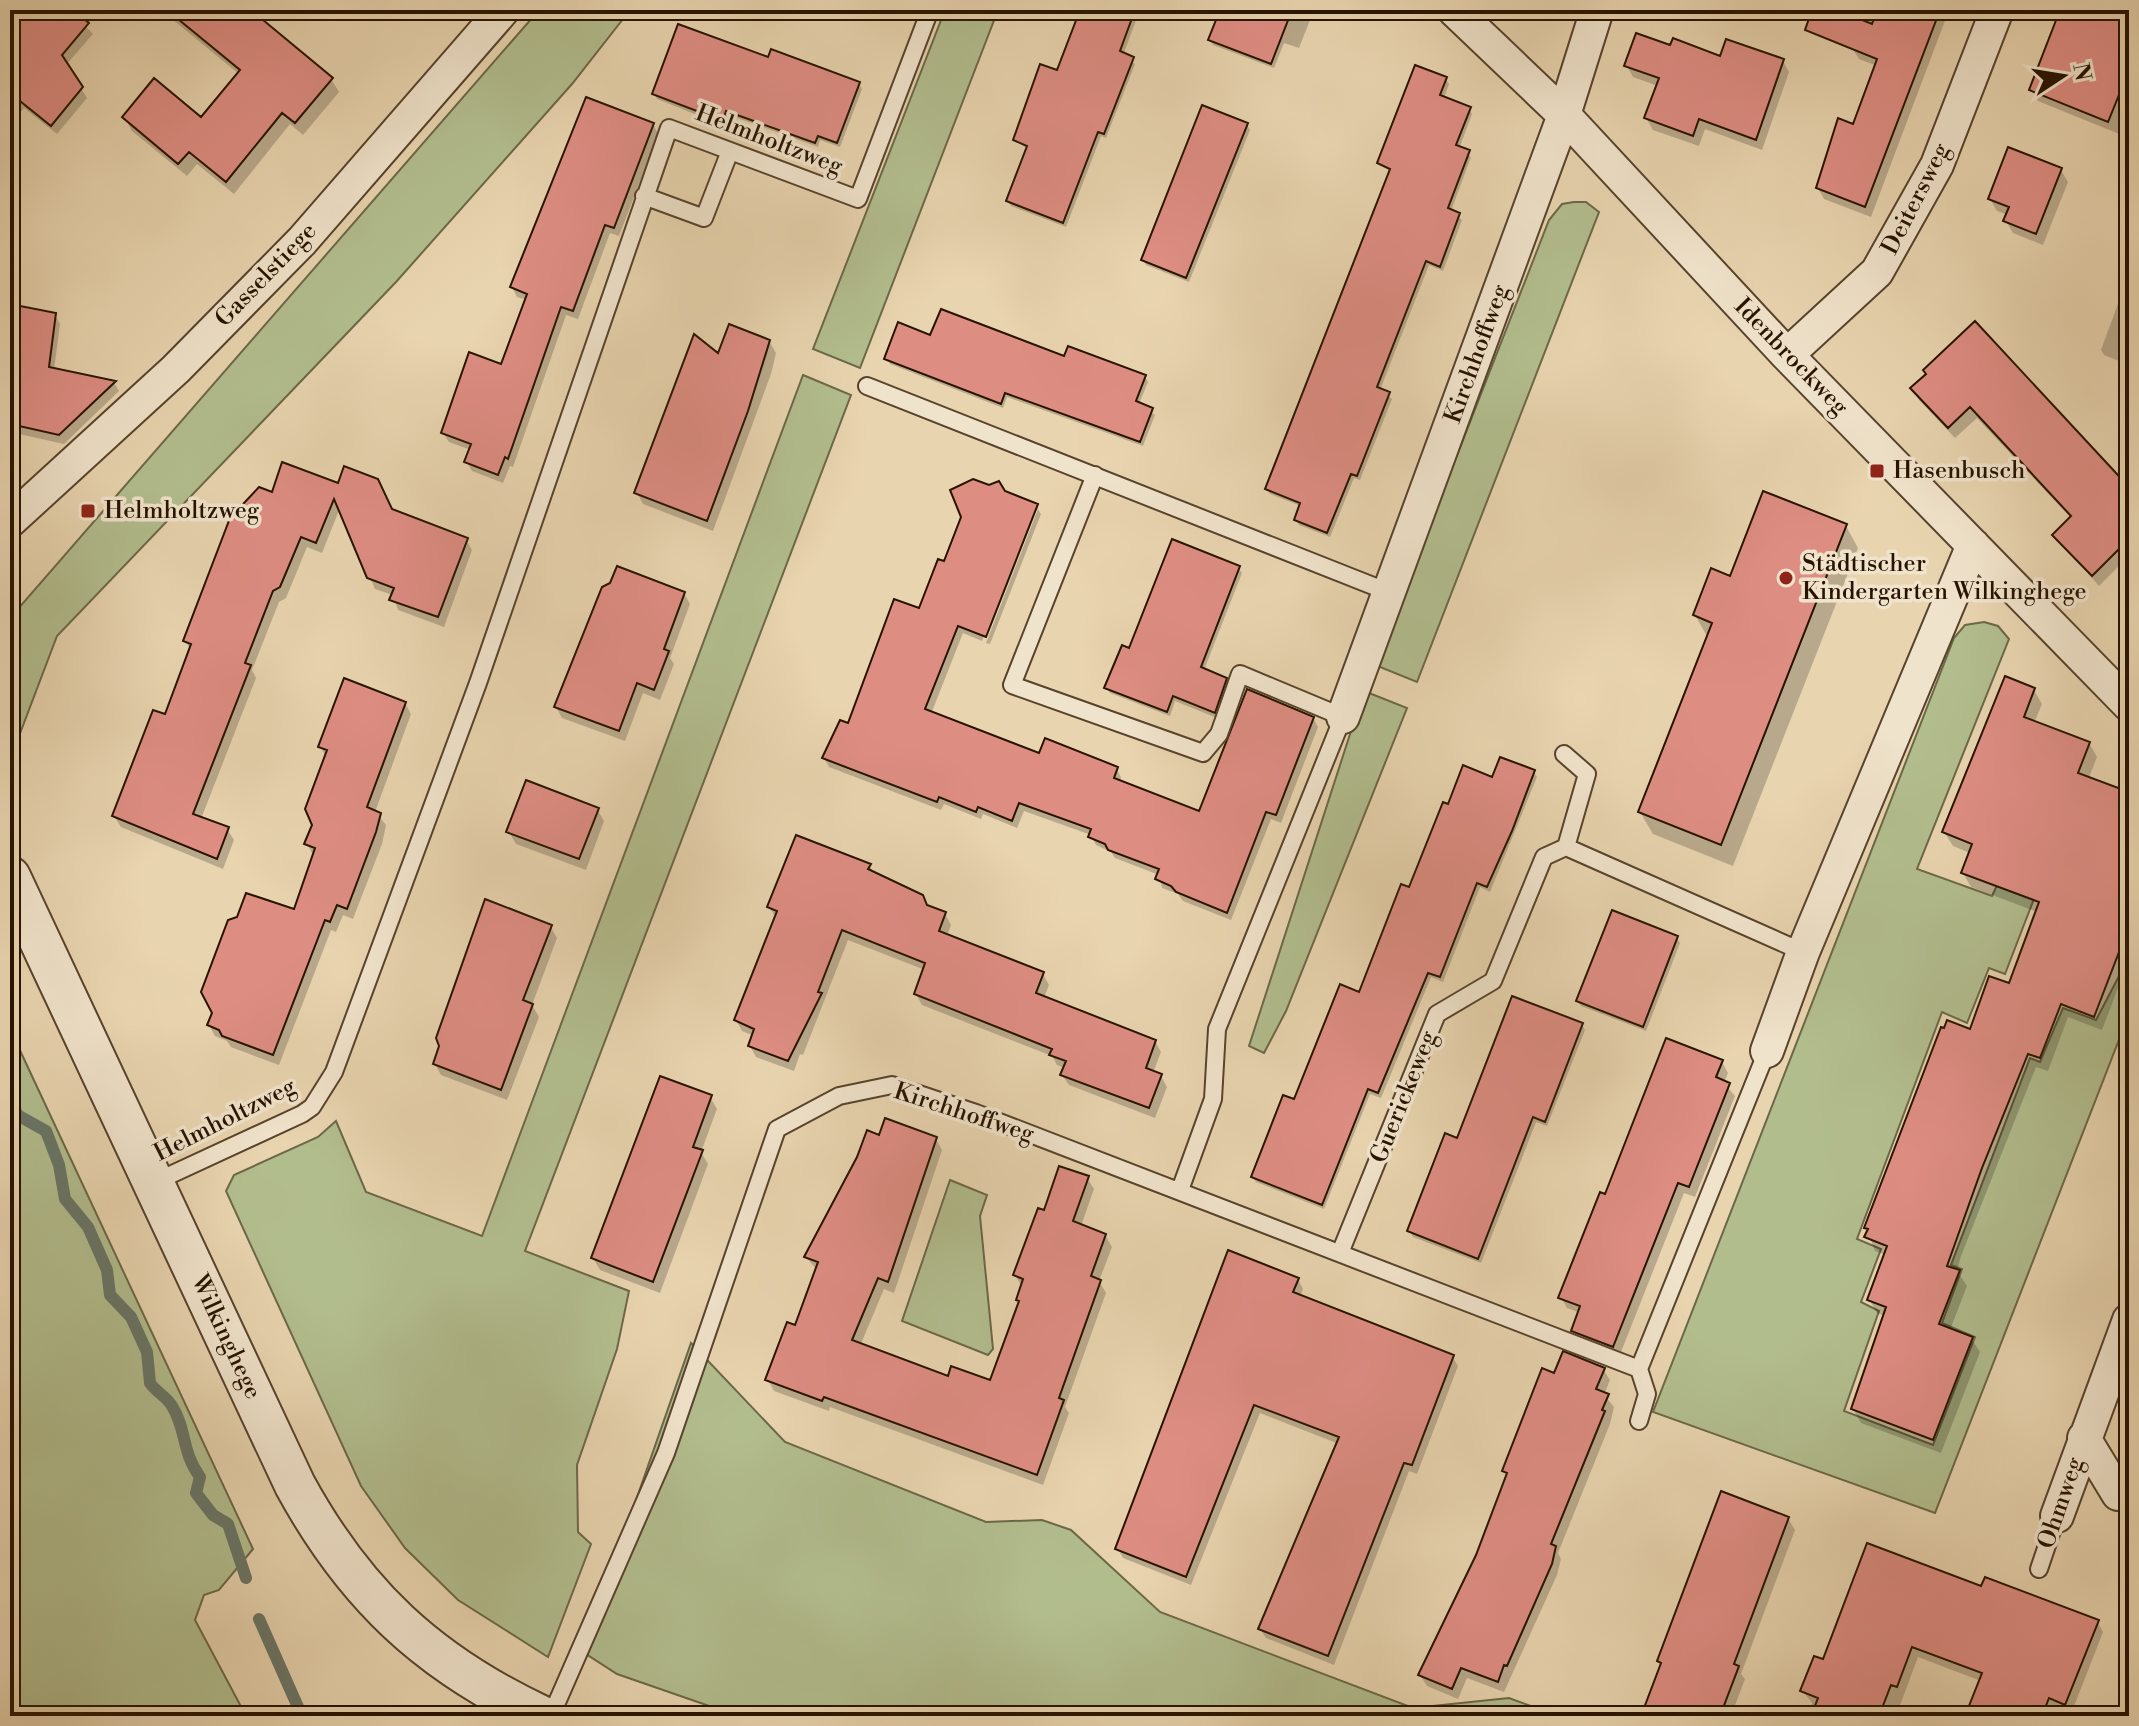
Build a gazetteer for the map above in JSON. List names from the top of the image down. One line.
{"streets":{"street":["Deitersweg","Gasselstiege","Kirchhoffweg","Idenbrockweg","Wilkinghege","Ohmweg"],"lane":["Helmholtzweg","Guerickeweg"]},"crossings":[["Helmholtzweg","Wilkinghege"],["Deitersweg","Idenbrockweg"],["Kirchhoffweg","Idenbrockweg"]],"places":{"transit":["Hasenbusch","Helmholtzweg"],"other":["Städtischer Kindergarten Wilkinghege"]},"north":"right"}
